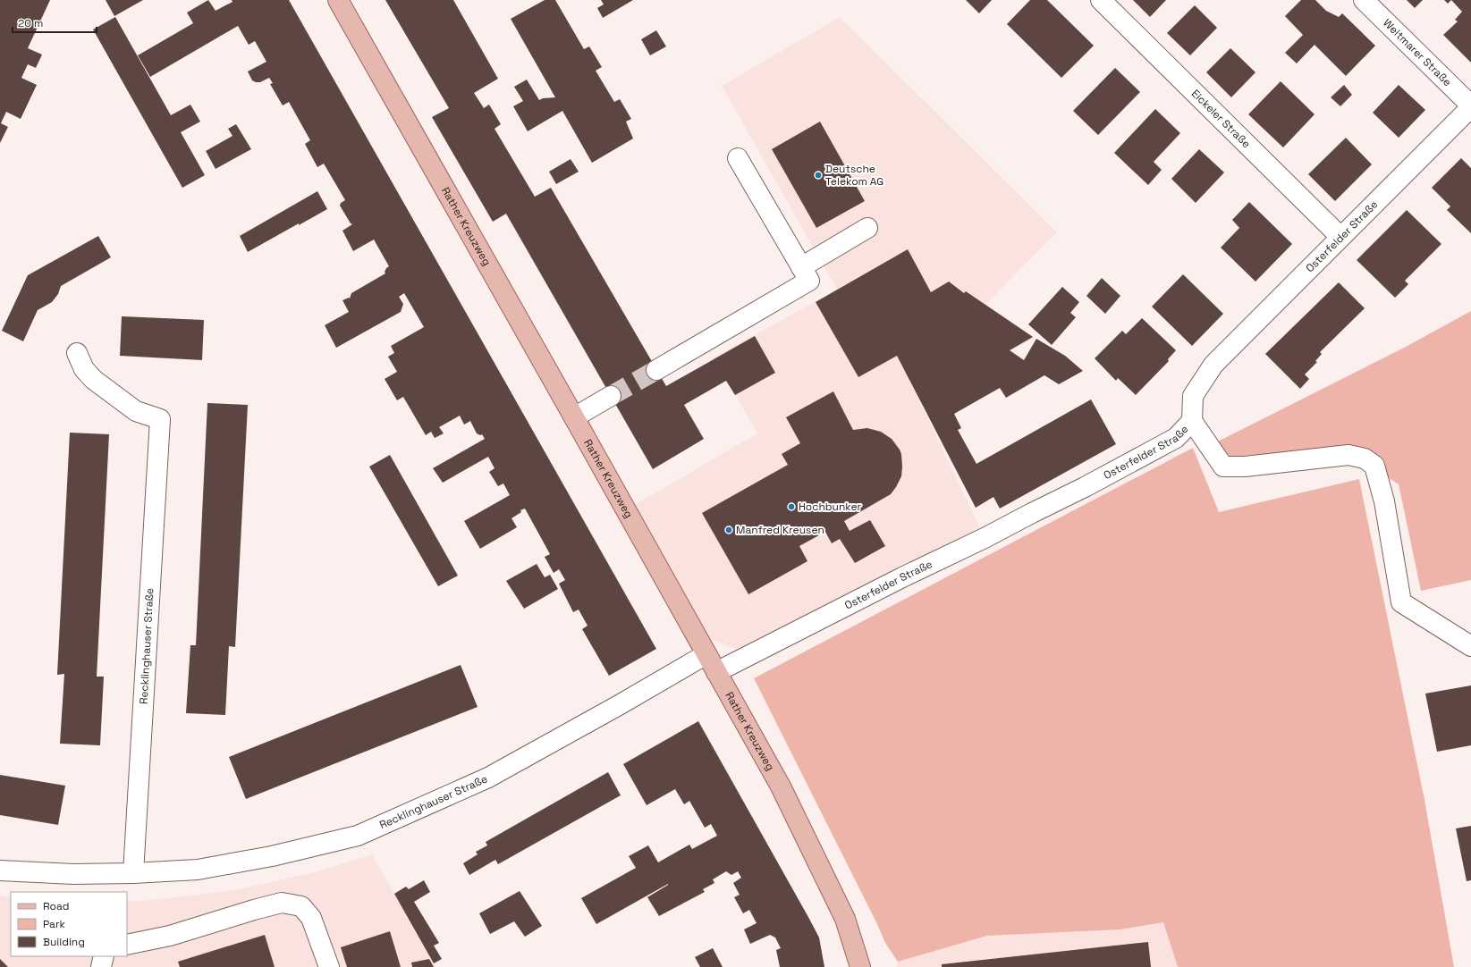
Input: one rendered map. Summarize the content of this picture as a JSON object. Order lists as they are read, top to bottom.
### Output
{
  "streets": {
    "main road": ["Rather Kreuzweg"],
    "street": [
      "Weitmarer Straße",
      "Eickeler Straße",
      "Osterfelder Straße",
      "Recklinghauser Straße"
    ]
  },
  "crossings": [
    ["Weitmarer Straße", "Osterfelder Straße"],
    ["Eickeler Straße", "Osterfelder Straße"],
    ["Rather Kreuzweg", "Osterfelder Straße"],
    ["Rather Kreuzweg", "Recklinghauser Straße"]
  ],
  "places": ["Deutsche Telekom AG", "Hochbunker", "Manfred Kreusen"],
  "legend": ["Road", "Park", "Building"],
  "scale_bar": "20 m"
}
